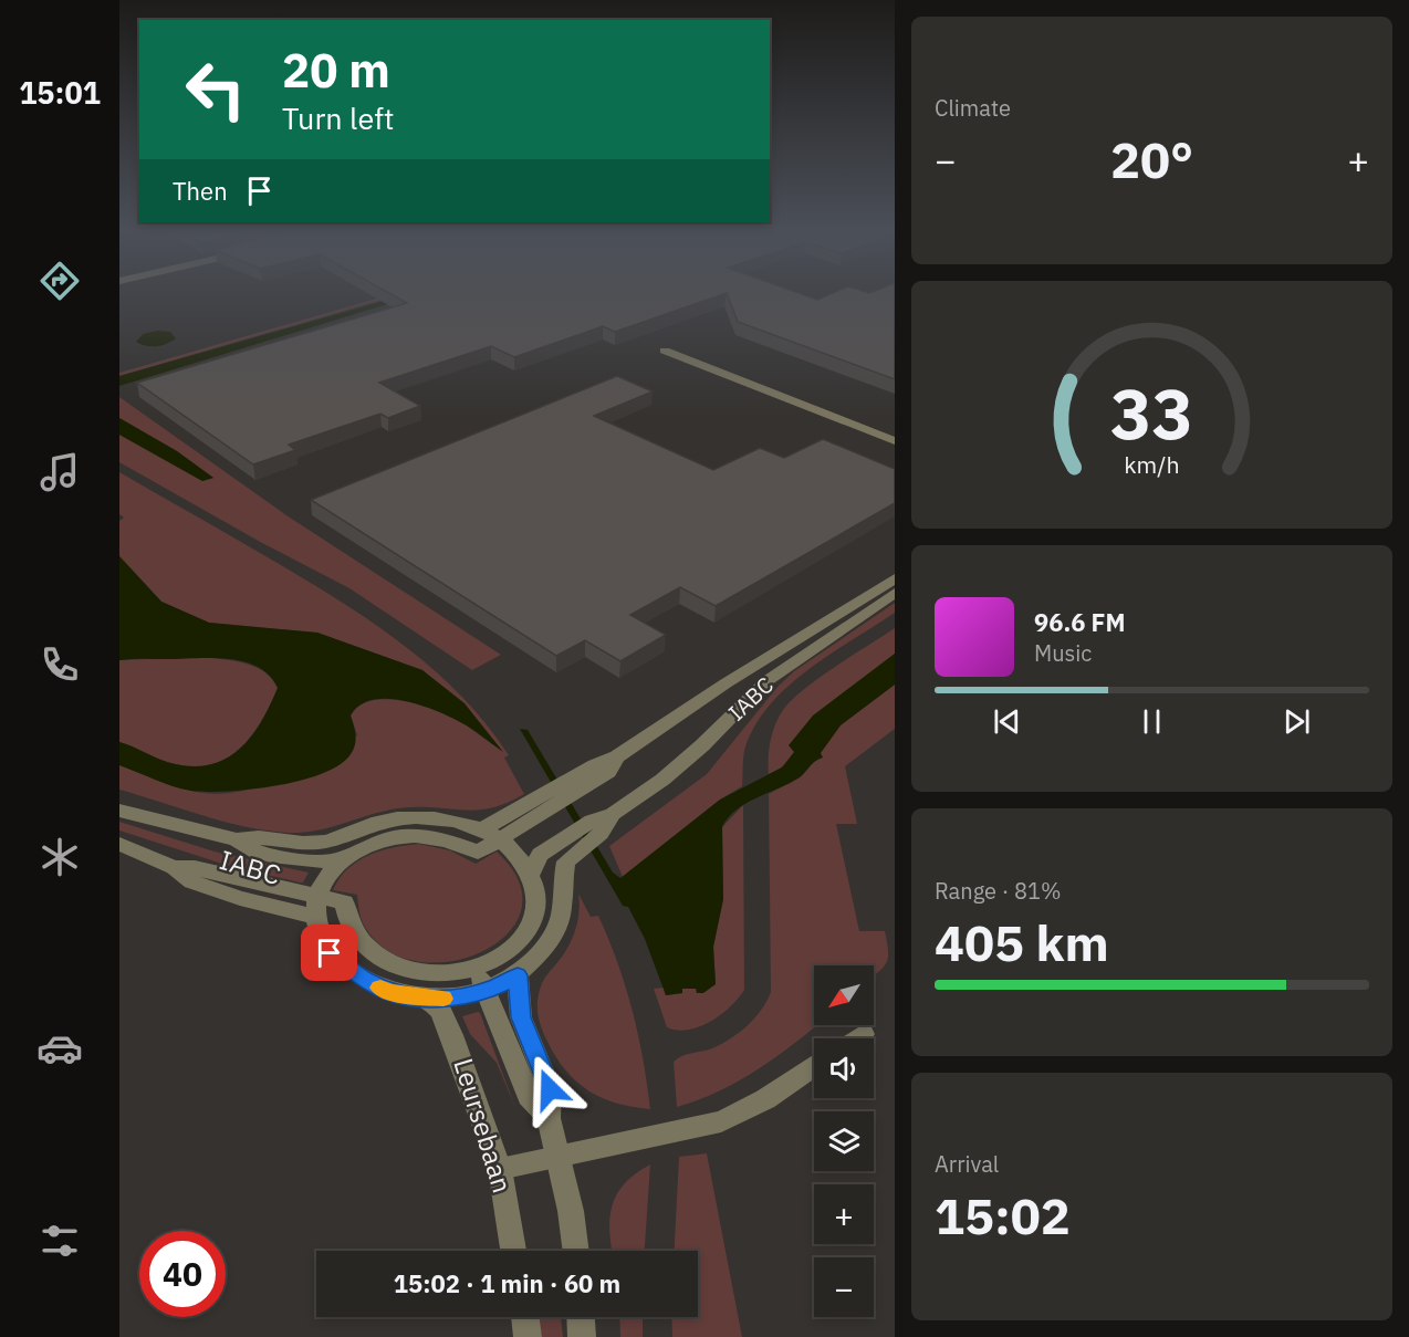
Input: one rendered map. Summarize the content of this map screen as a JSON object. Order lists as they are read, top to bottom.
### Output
{
  "streets": {
    "street": ["IABC", "Leursebaan"]
  },
  "crossings": [
    ["IABC", "Leursebaan"]
  ],
  "north": "bottom left",
  "page": {
    "tabs": "15:01",
    "tile": [
      "Climate",
      ["Range · 81%", "405 km"],
      ["Arrival", "15:02"]
    ],
    "turn": ["20 m", "Turn left"],
    "heat": ["−", "20°", "+"],
    "then": "Then",
    "song": ["96.6 FM", "Music"],
    "map_buttons": ["+", "−"],
    "limit": "40",
    "trip": "15:02 · 1 min · 60 m",
    "gauge": ["33", "km/h"]
  }
}
